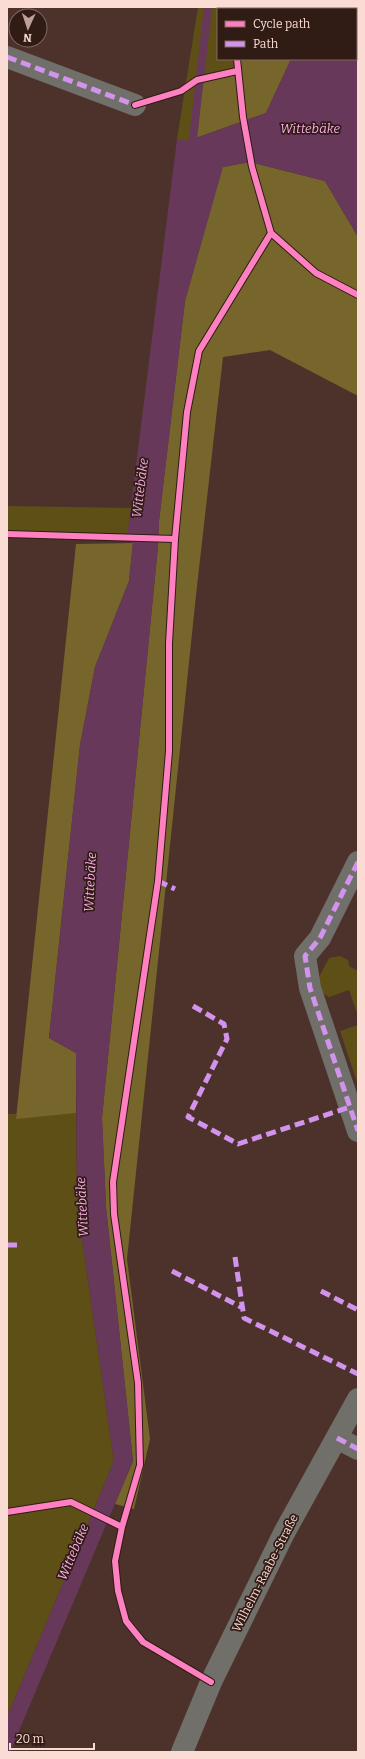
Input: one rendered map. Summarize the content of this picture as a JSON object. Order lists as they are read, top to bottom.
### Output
{
  "streets": {
    "street": ["Wilhelm-Raabe-Straße"]
  },
  "water": ["Wittebäke"],
  "legend": ["Cycle path", "Path"],
  "scale_bar": "20 m",
  "north": "bottom"
}
